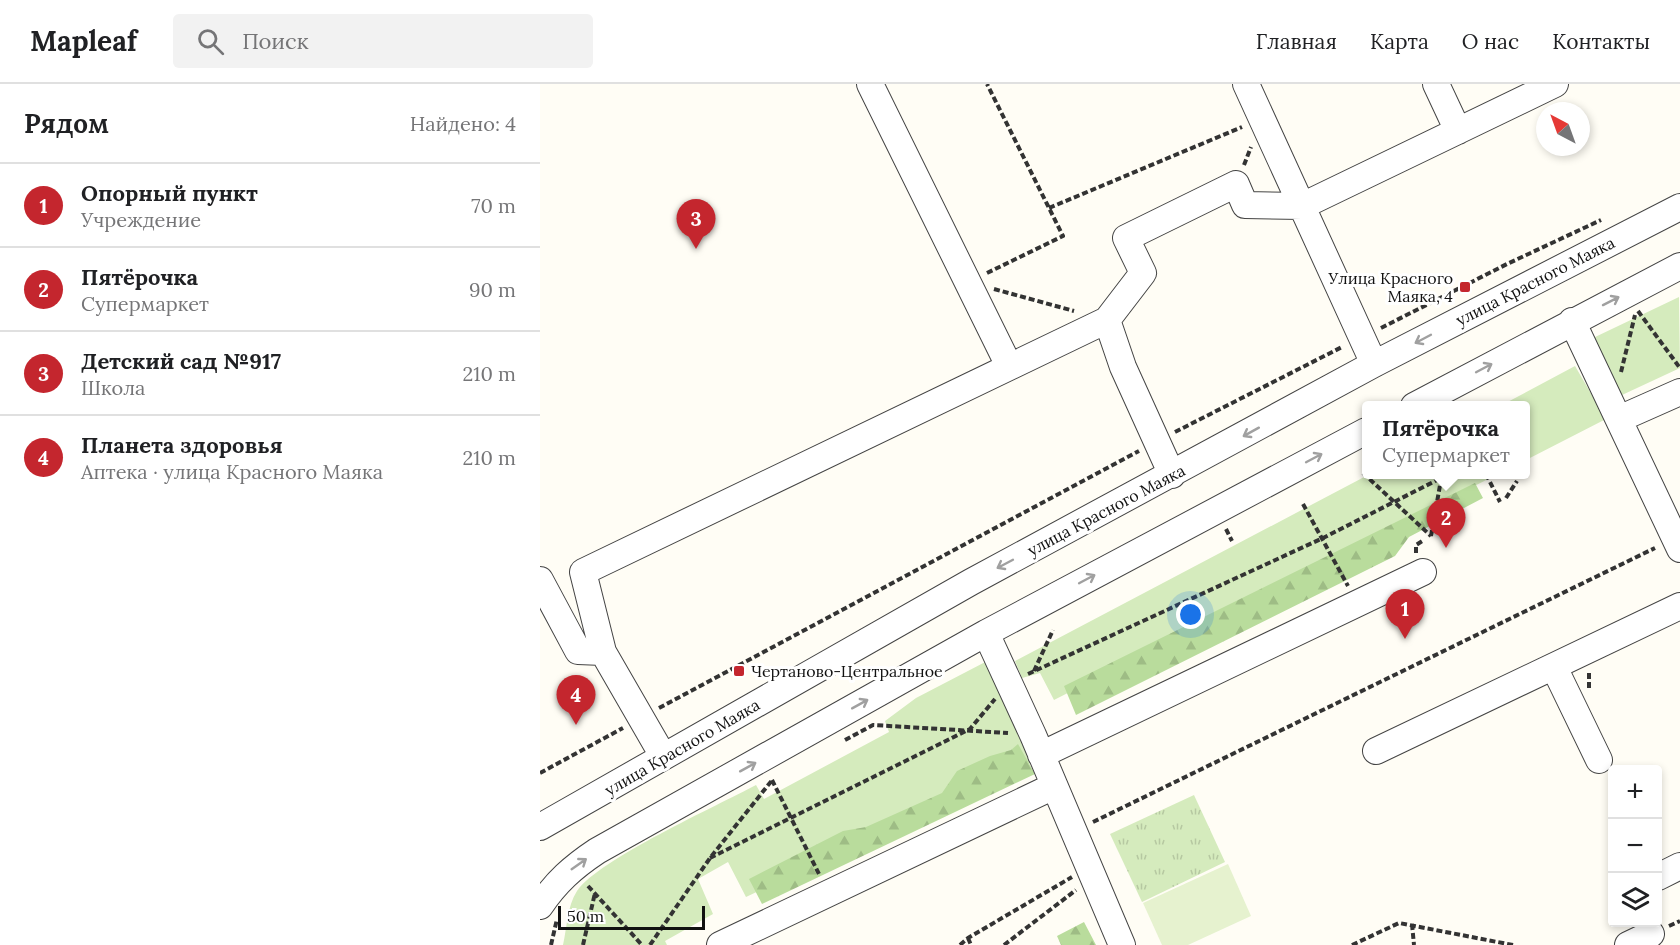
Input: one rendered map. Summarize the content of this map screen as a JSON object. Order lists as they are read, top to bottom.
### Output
{
  "streets": {
    "street": ["улица Красного Маяка"]
  },
  "places": {
    "transit": ["Улица Красного Маяка, 4", "Чертаново-Центральное"]
  },
  "scale_bar": "50 m",
  "north": "top left",
  "page": {
    "header": "Mapleaf",
    "search": "Поиск",
    "nav": [
      "Главная",
      "Карта",
      "О нас",
      "Контакты"
    ],
    "heading": ["Рядом", "Найдено: 4"],
    "list": [
      {
        "mark": "1",
        "name": "Опорный пункт",
        "note": "Учреждение",
        "value": "70 m"
      },
      {
        "mark": "2",
        "name": "Пятёрочка",
        "note": "Супермаркет",
        "value": "90 m"
      },
      {
        "mark": "3",
        "name": "Детский сад №917",
        "note": "Школа",
        "value": "210 m"
      },
      {
        "mark": "4",
        "name": "Планета здоровья",
        "note": "Аптека · улица Красного Маяка",
        "value": "210 m"
      }
    ],
    "pins": [
      "3",
      "2",
      "1",
      "4"
    ],
    "popup": ["Пятёрочка", "Супермаркет"],
    "map_buttons": ["+", "−"],
    "scale": "50 m"
  }
}
